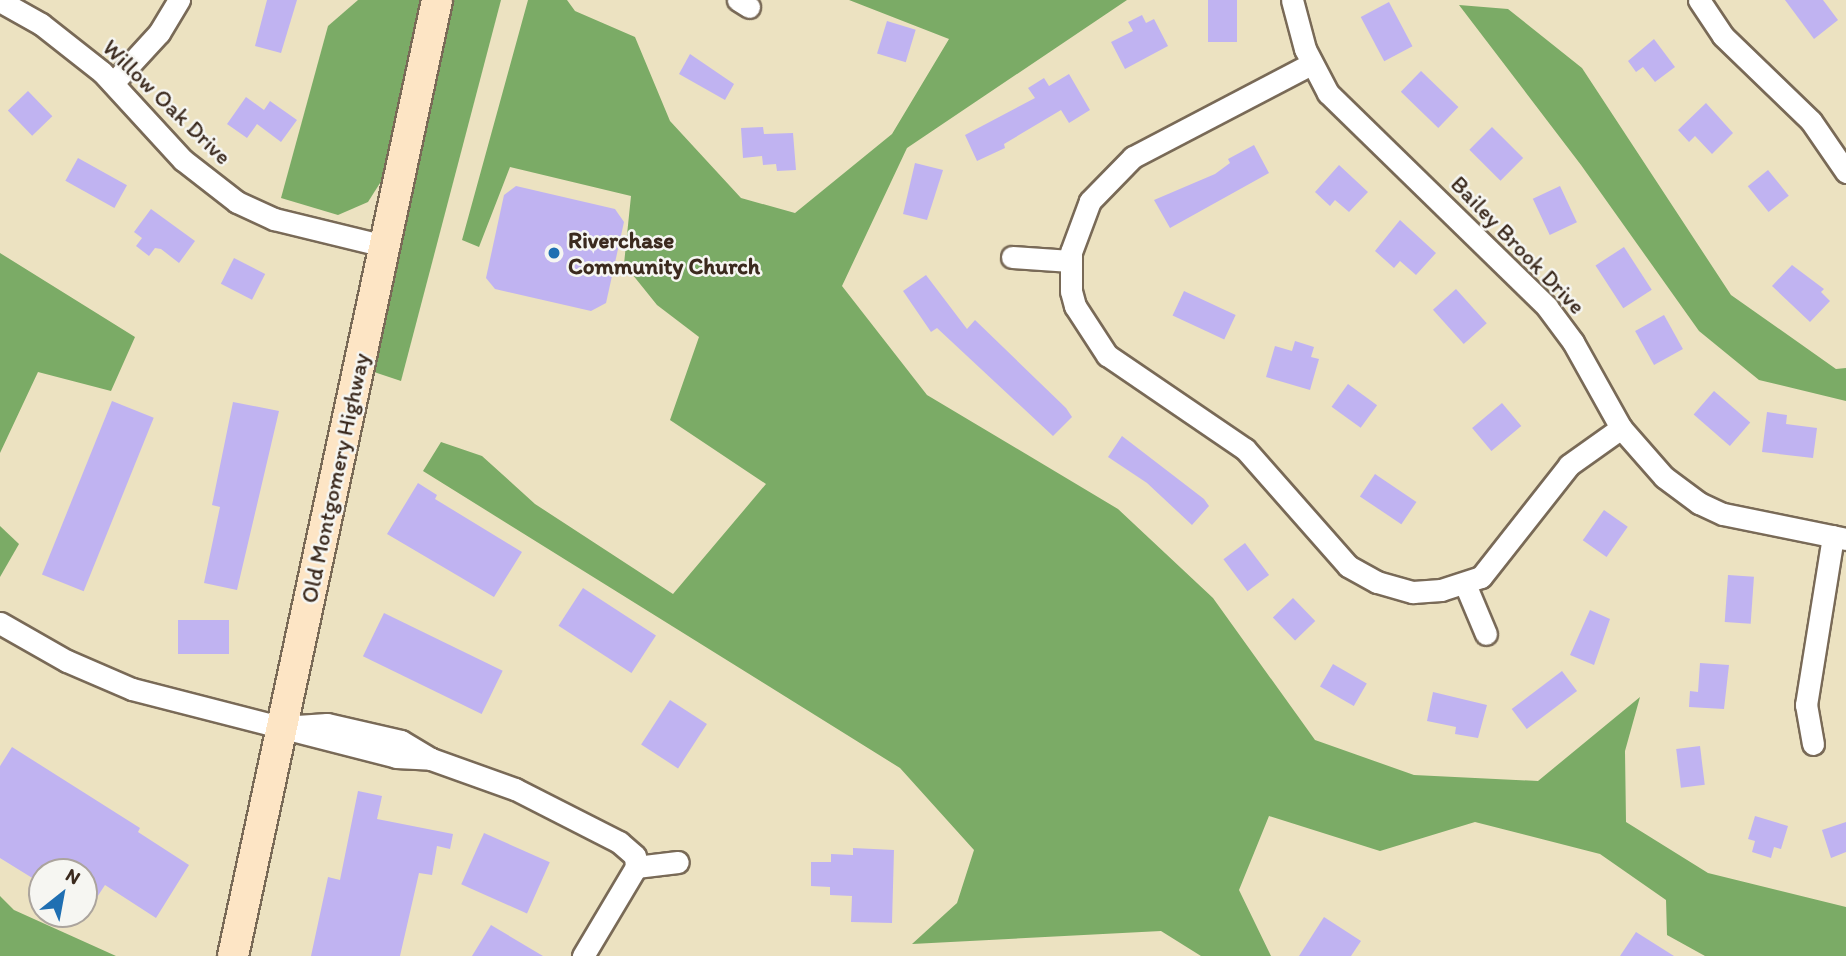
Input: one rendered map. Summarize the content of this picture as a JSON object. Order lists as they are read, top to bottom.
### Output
{
  "streets": {
    "street": ["Willow Oak Drive", "Bailey Brook Drive", "Old Montgomery Highway"]
  },
  "crossings": [
    ["Willow Oak Drive", "Old Montgomery Highway"]
  ],
  "places": ["Riverchase Community Church"],
  "north": "top right"
}
